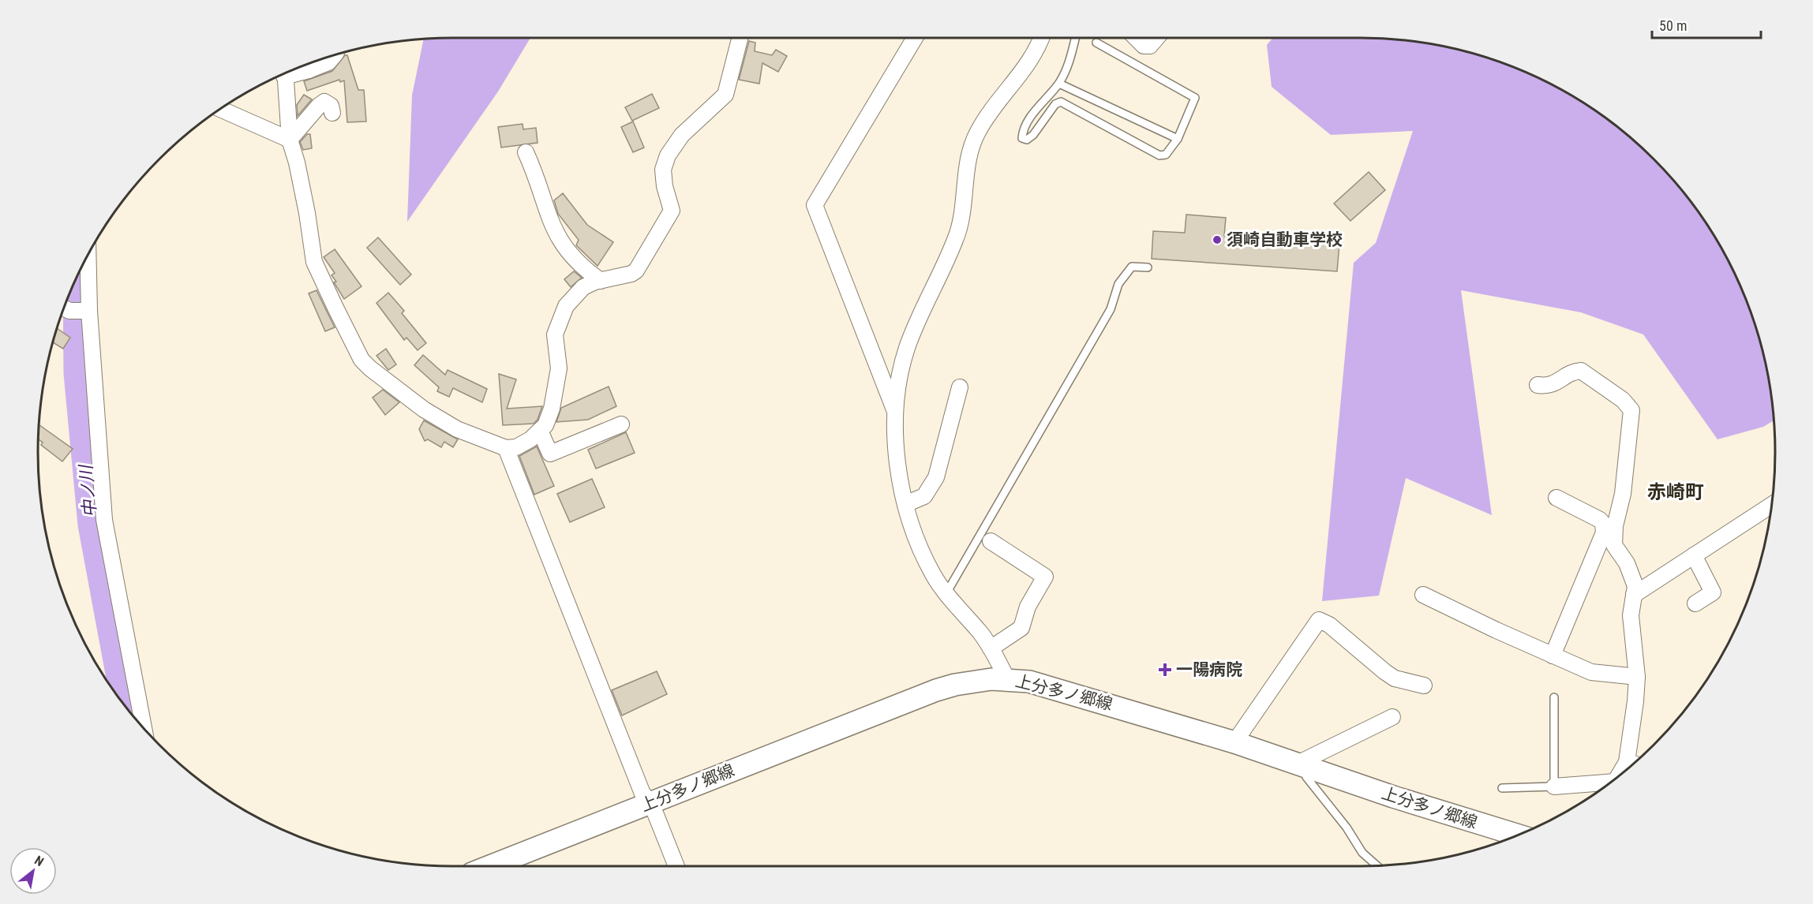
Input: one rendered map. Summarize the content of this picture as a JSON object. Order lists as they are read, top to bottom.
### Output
{
  "streets": {
    "main road": ["上分多ノ郷線"]
  },
  "districts": ["赤崎町"],
  "water": ["中ノ川"],
  "places": {
    "other": ["須崎自動車学校"],
    "health": ["一陽病院"]
  },
  "scale_bar": "50 m",
  "north": "top right"
}
